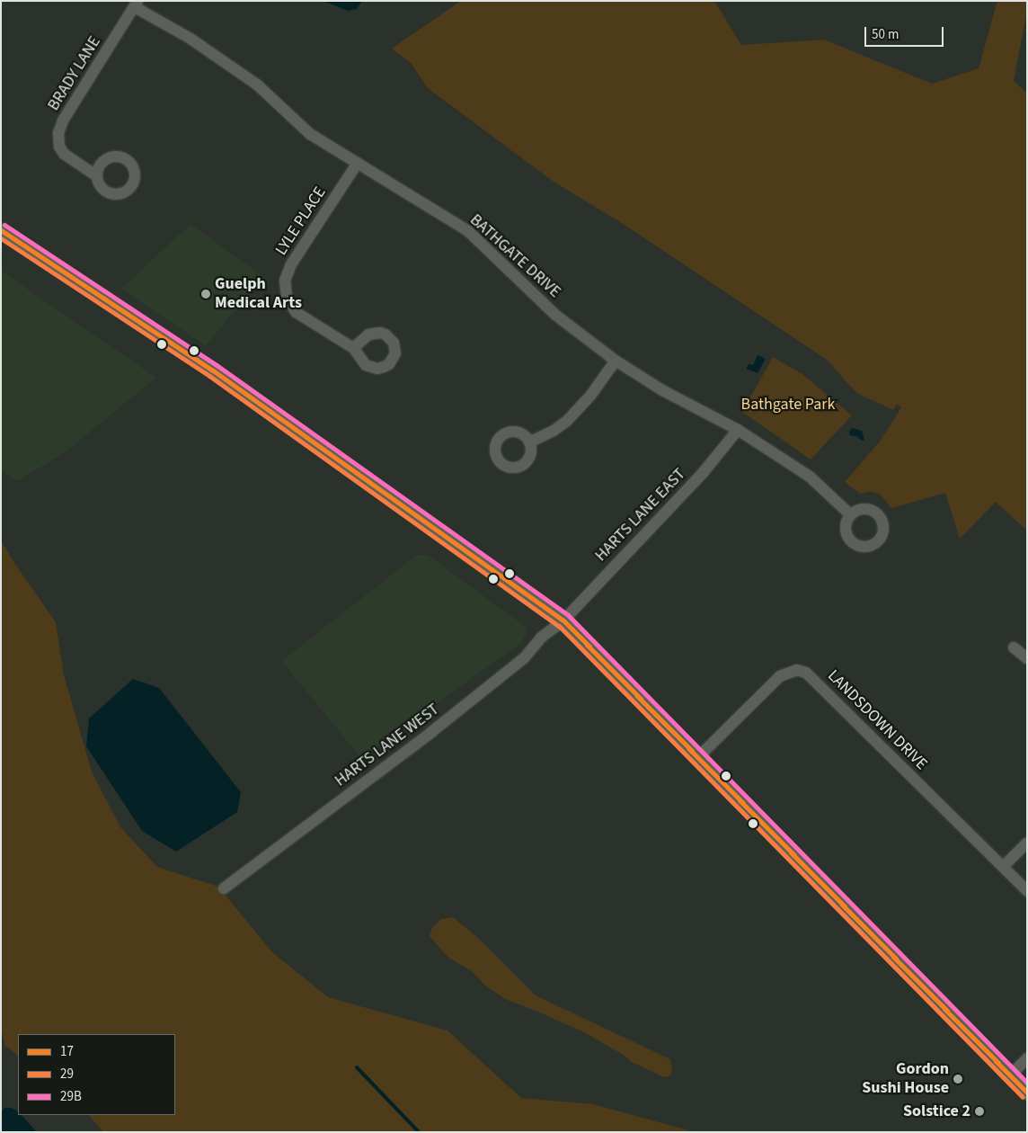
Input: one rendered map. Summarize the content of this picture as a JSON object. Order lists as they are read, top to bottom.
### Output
{
  "streets": {
    "street": [
      "BRADY LANE",
      "LYLE PLACE",
      "BATHGATE DRIVE",
      "HARTS LANE EAST",
      "LANDSDOWN DRIVE",
      "HARTS LANE WEST"
    ]
  },
  "crossings": [
    ["BRADY LANE", "BATHGATE DRIVE"],
    ["LYLE PLACE", "BATHGATE DRIVE"],
    ["BATHGATE DRIVE", "HARTS LANE EAST"],
    ["HARTS LANE EAST", "HARTS LANE WEST"]
  ],
  "parks": ["Bathgate Park"],
  "places": ["Guelph Medical Arts", "Gordon Sushi House", "Solstice 2"],
  "lines": ["transit line 29B", "transit line 17", "transit line 29"],
  "legend": ["17", "29", "29B"],
  "scale_bar": "50 m"
}
